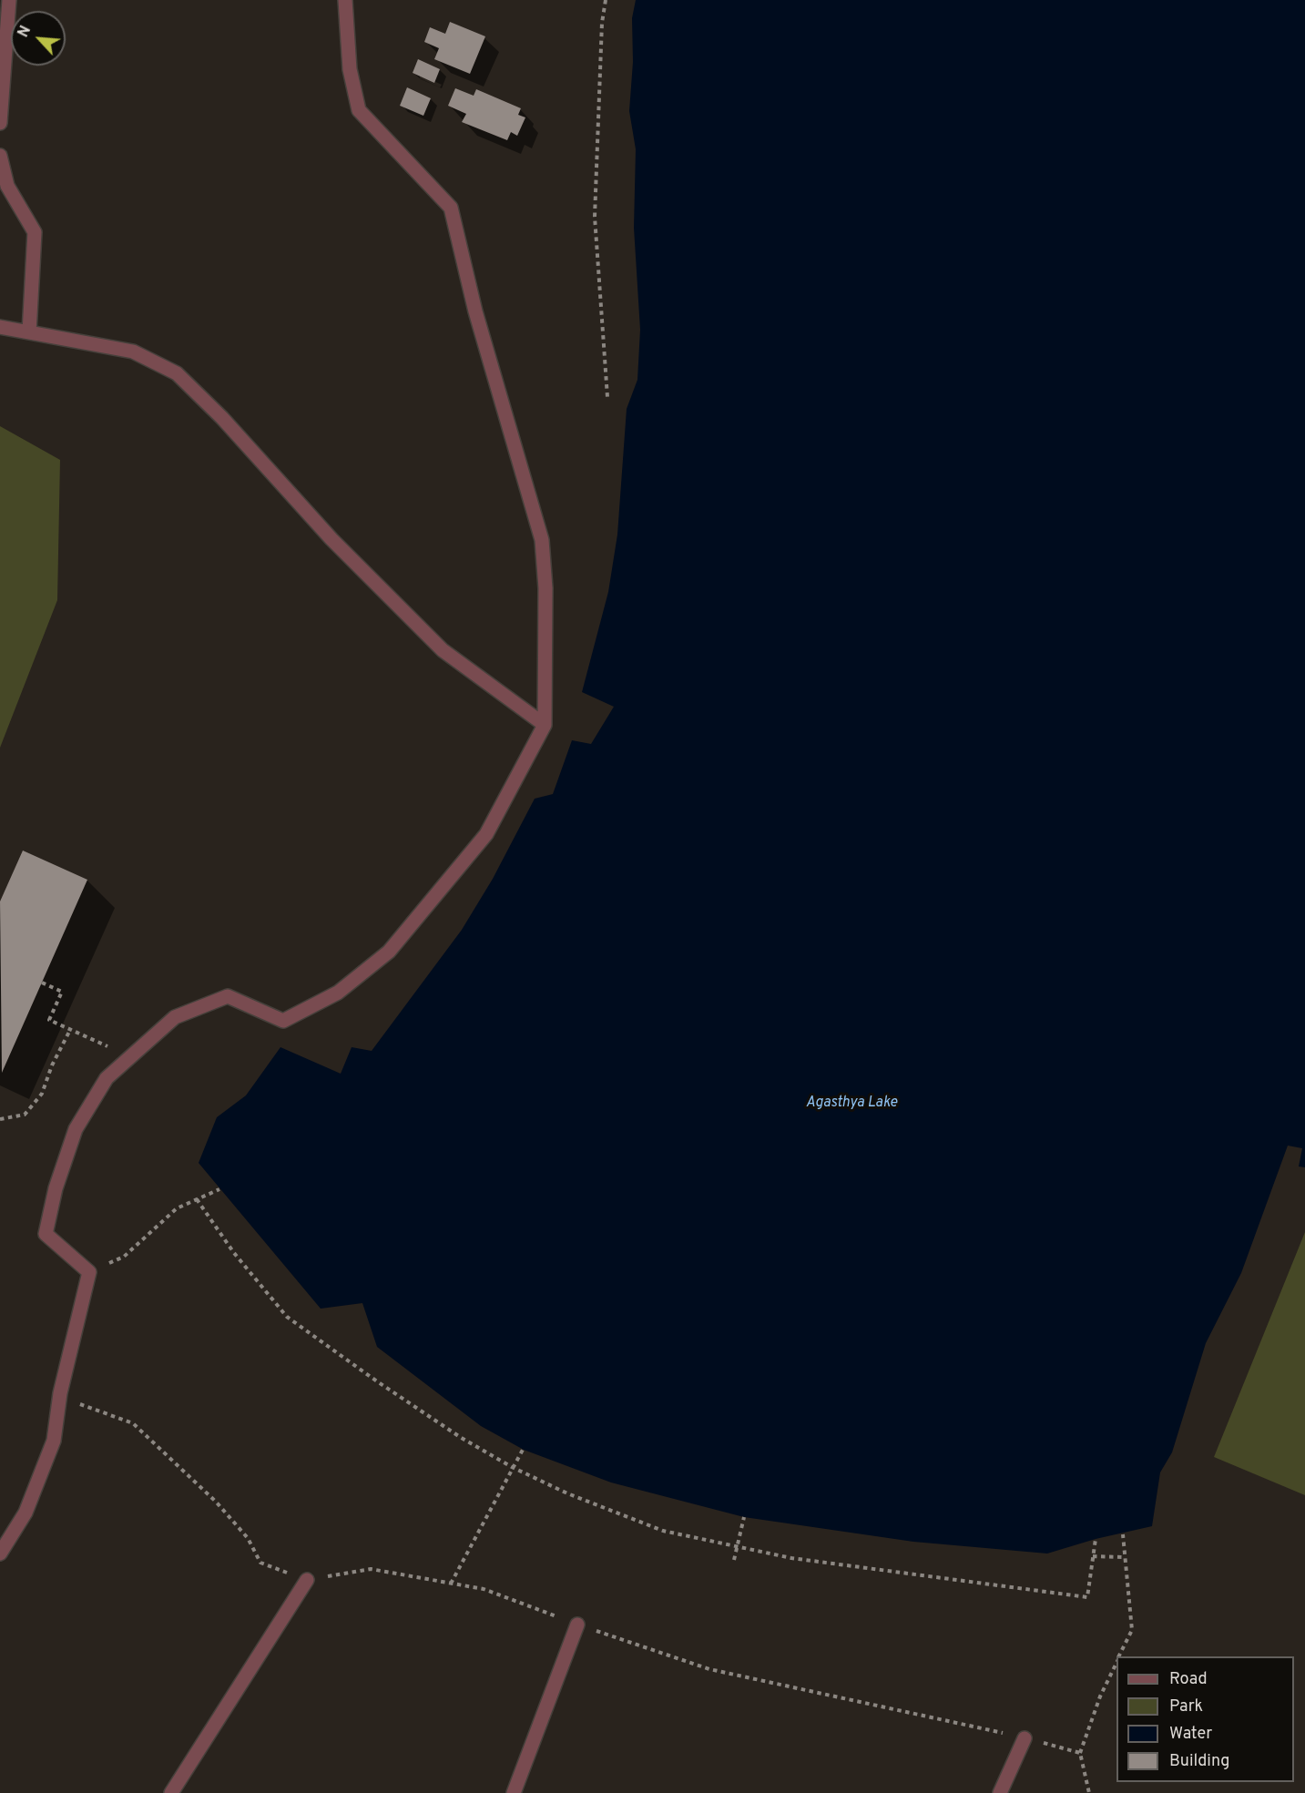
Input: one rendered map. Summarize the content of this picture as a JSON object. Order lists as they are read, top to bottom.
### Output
{
  "water": ["Agasthya Lake"],
  "legend": [
    "Road",
    "Park",
    "Water",
    "Building"
  ],
  "north": "top left"
}
